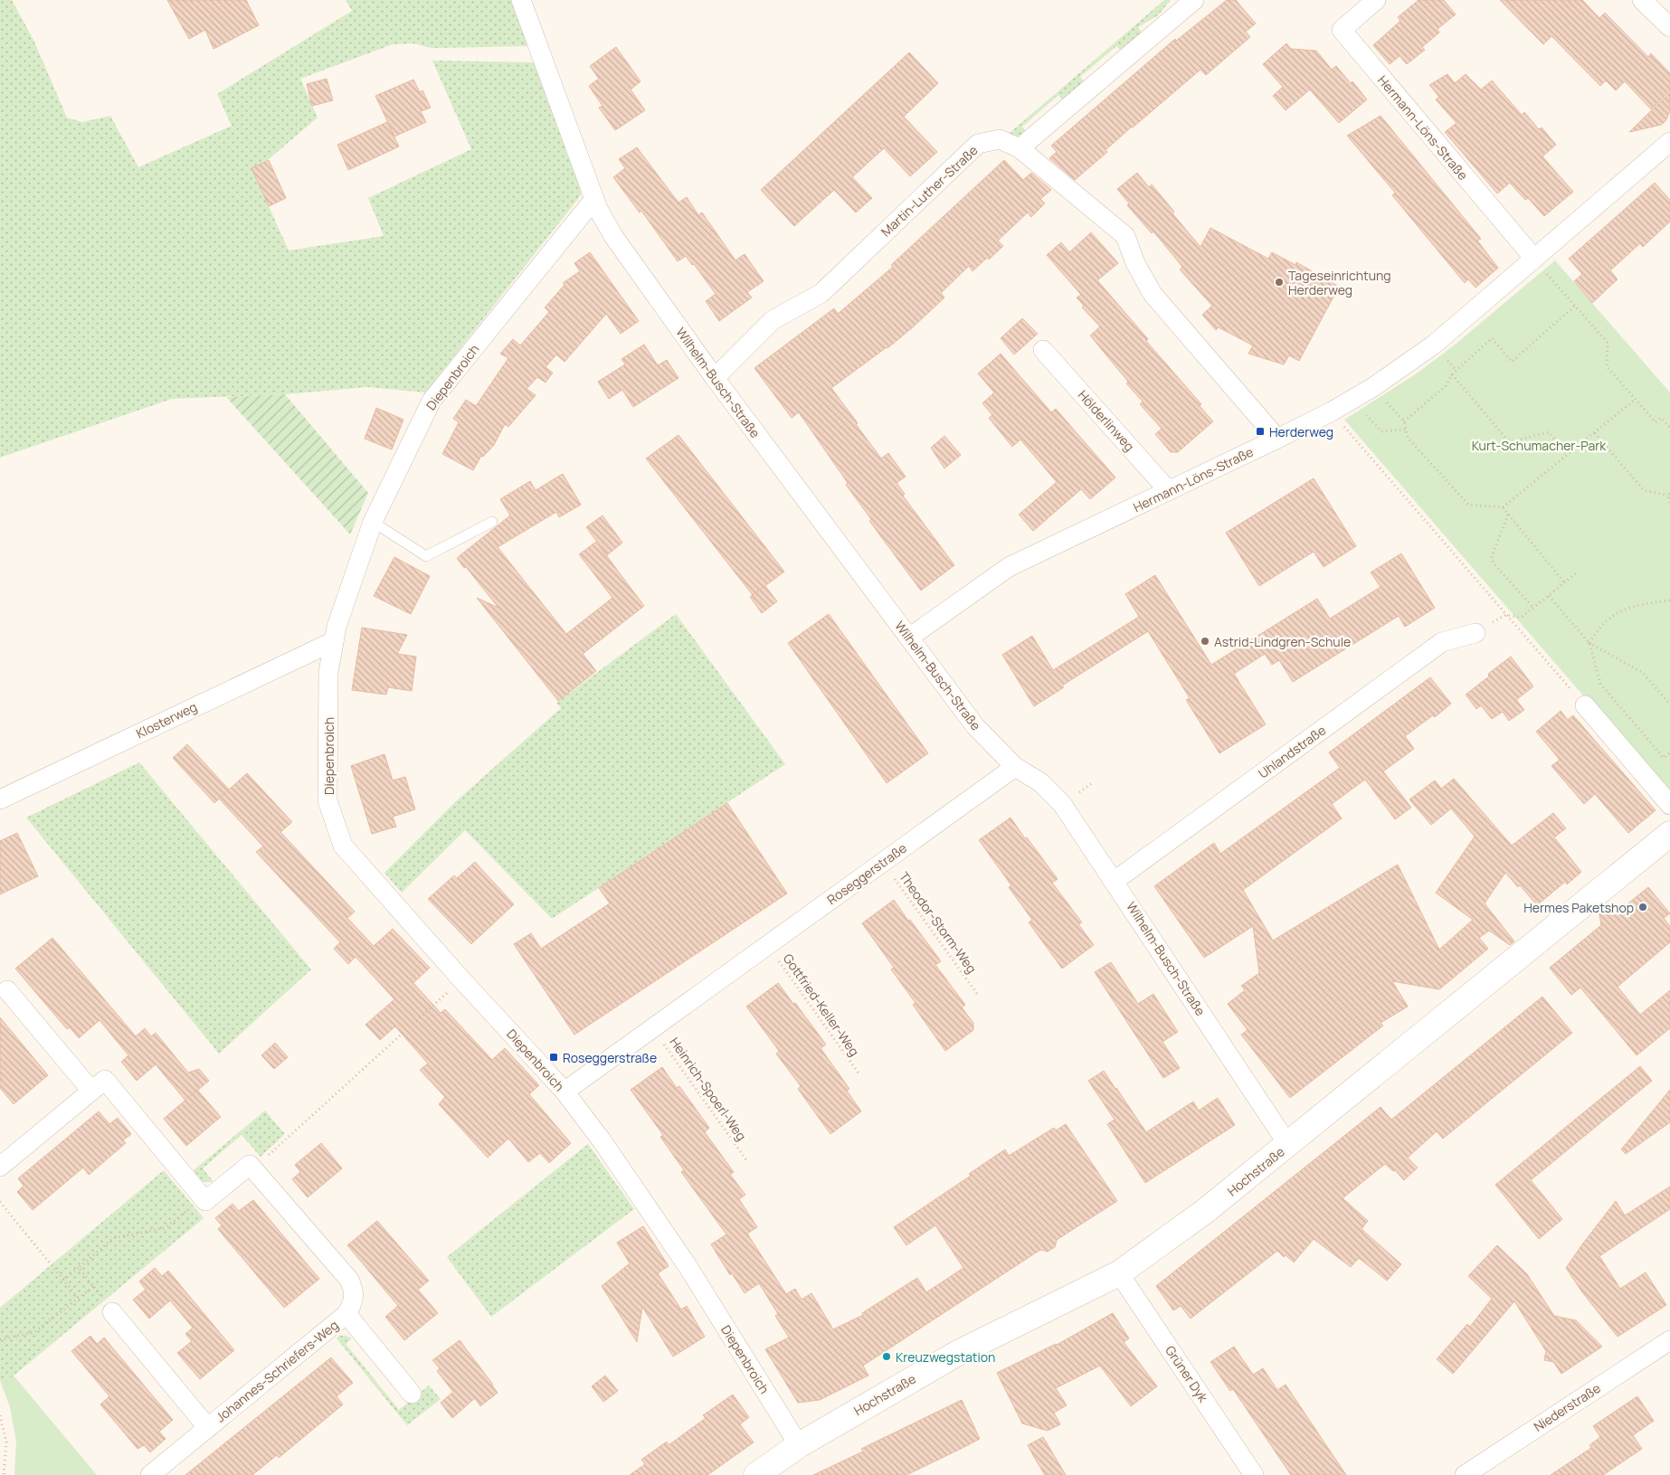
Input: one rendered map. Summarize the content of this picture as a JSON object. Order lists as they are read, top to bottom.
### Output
{
  "streets": {
    "street": [
      "Hermann-Löns-Straße",
      "Martin-Luther-Straße",
      "Diepenbroich",
      "Wilhelm-Busch-Straße",
      "Hölderlinweg",
      "Klosterweg",
      "Uhlandstraße",
      "Roseggerstraße",
      "Hochstraße",
      "Johannes-Schriefers-Weg",
      "Grüner Dyk",
      "Niederstraße"
    ],
    "path": ["Theodor-Storm-Weg", "Gottfried-Keller-Weg", "Heinrich-Spoerl-Weg"]
  },
  "crossings": [
    ["Hermann-Löns-Straße", "Wilhelm-Busch-Straße"],
    ["Hermann-Löns-Straße", "Hölderlinweg"],
    ["Martin-Luther-Straße", "Wilhelm-Busch-Straße"],
    ["Diepenbroich", "Wilhelm-Busch-Straße"],
    ["Diepenbroich", "Klosterweg"],
    ["Diepenbroich", "Roseggerstraße"],
    ["Diepenbroich", "Hochstraße"],
    ["Wilhelm-Busch-Straße", "Uhlandstraße"],
    ["Wilhelm-Busch-Straße", "Roseggerstraße"],
    ["Wilhelm-Busch-Straße", "Hochstraße"],
    ["Roseggerstraße", "Theodor-Storm-Weg"],
    ["Roseggerstraße", "Gottfried-Keller-Weg"],
    ["Roseggerstraße", "Heinrich-Spoerl-Weg"],
    ["Hochstraße", "Grüner Dyk"]
  ],
  "parks": ["Kurt-Schumacher-Park"],
  "places": {
    "other": [
      "Tageseinrichtung Herderweg",
      "Astrid-Lindgren-Schule",
      "Hermes Paketshop",
      "Kreuzwegstation"
    ],
    "transit": ["Herderweg", "Roseggerstraße"]
  }
}
